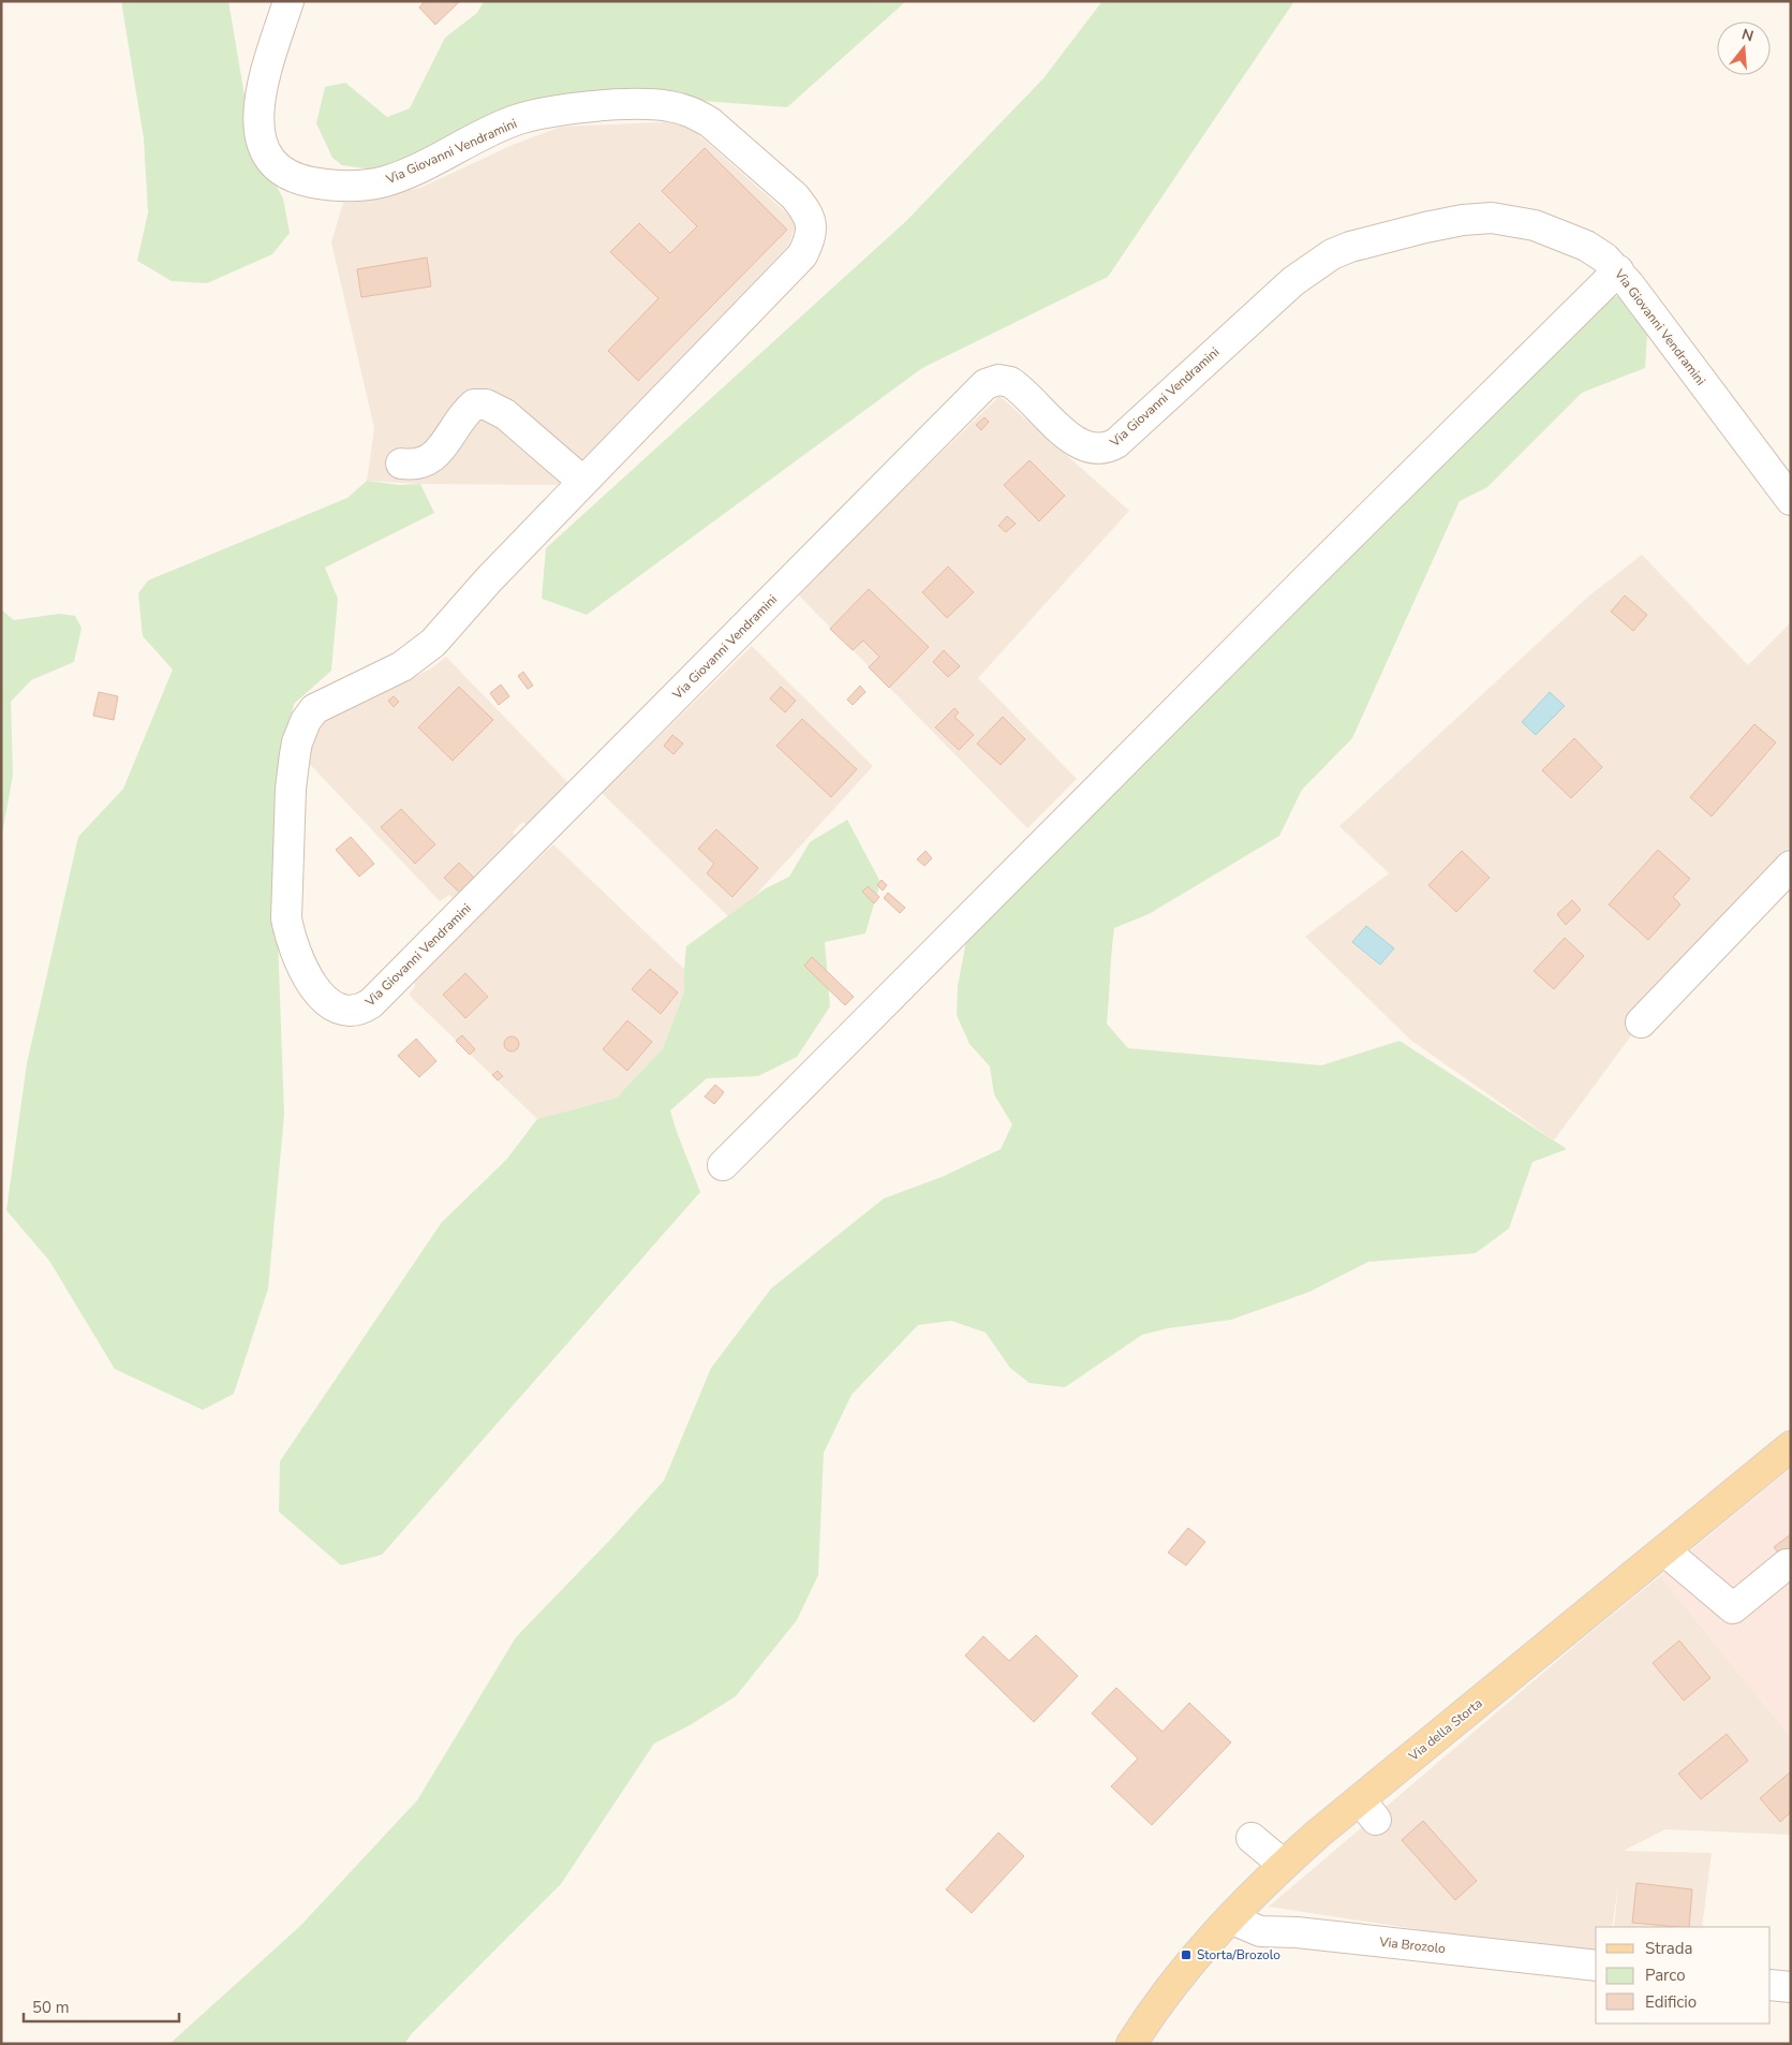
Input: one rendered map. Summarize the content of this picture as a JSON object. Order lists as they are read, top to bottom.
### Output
{
  "streets": {
    "main road": ["Via della Storta"],
    "street": ["Via Giovanni Vendramini", "Via Brozolo"]
  },
  "crossings": [
    ["Via della Storta", "Via Brozolo"]
  ],
  "places": {
    "transit": ["Storta/Brozolo"]
  },
  "legend": ["Strada", "Parco", "Edificio"],
  "scale_bar": "50 m",
  "north": "top"
}
